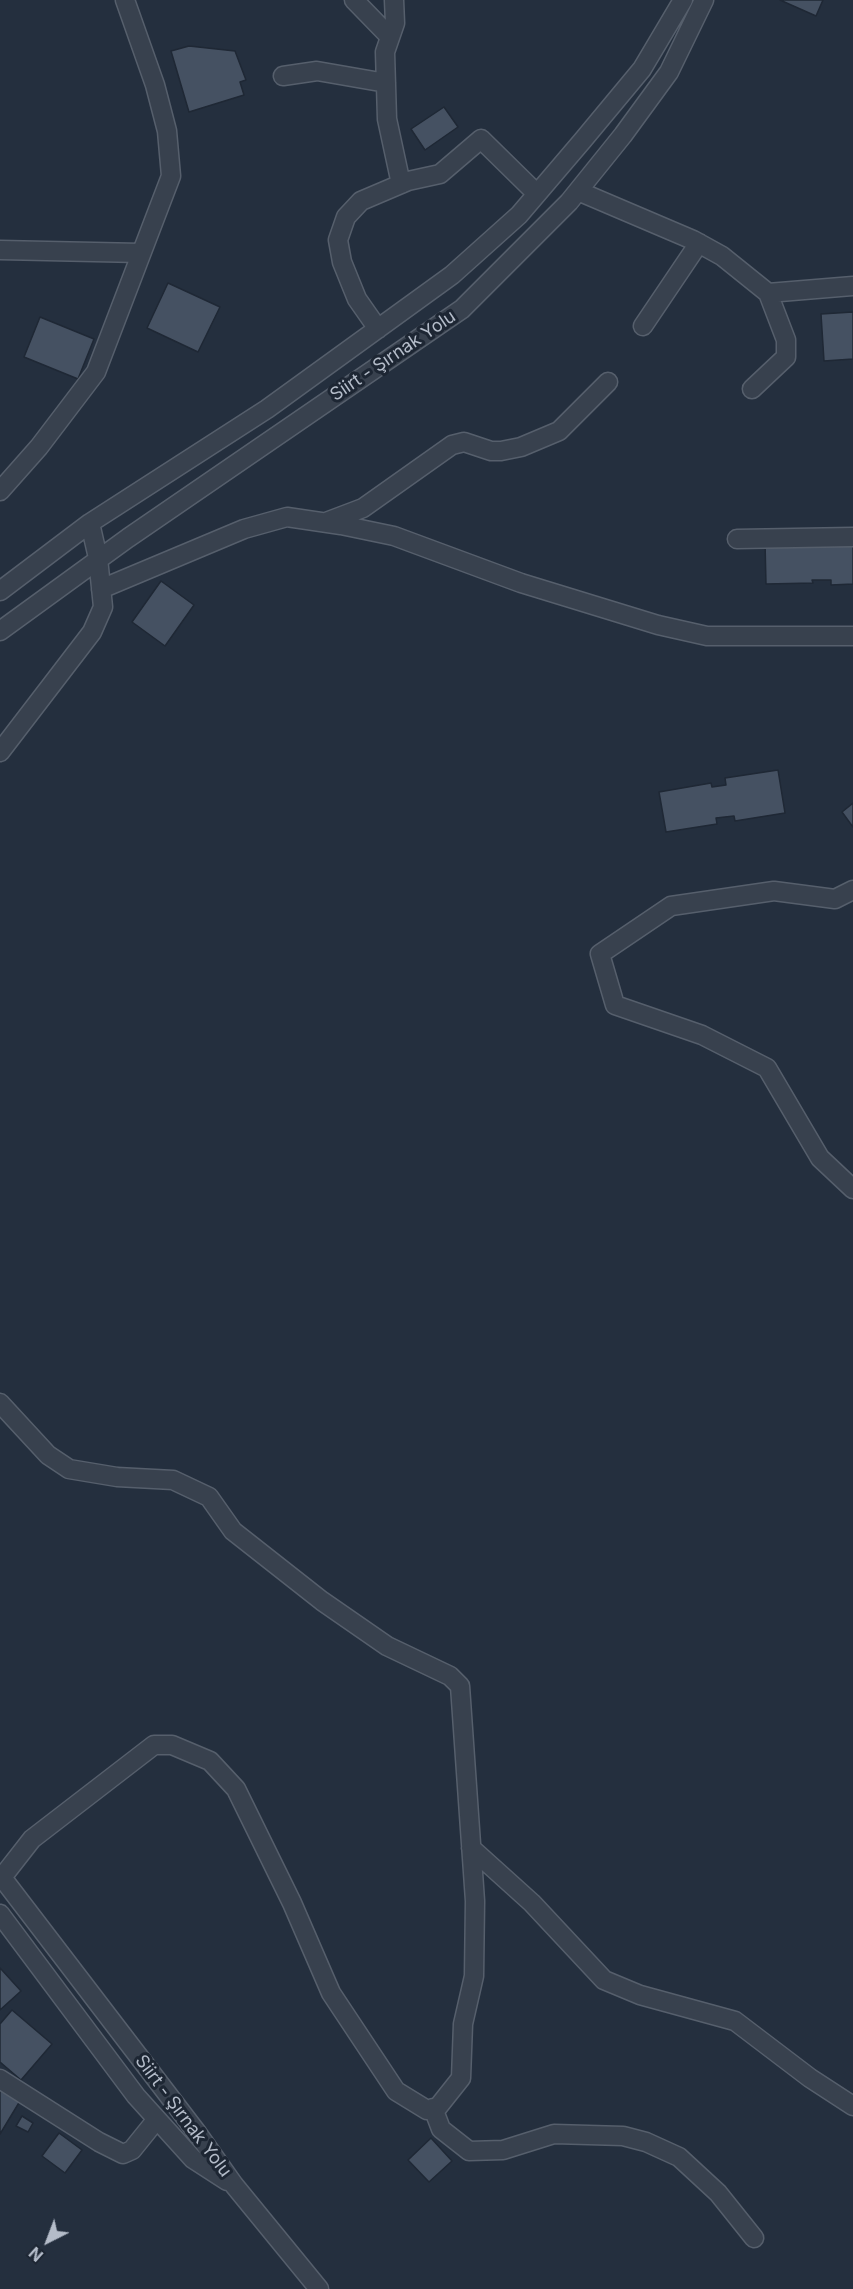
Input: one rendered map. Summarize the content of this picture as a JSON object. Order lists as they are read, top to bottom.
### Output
{
  "streets": {
    "street": ["Siirt - Şırnak Yolu"]
  },
  "north": "bottom left"
}
